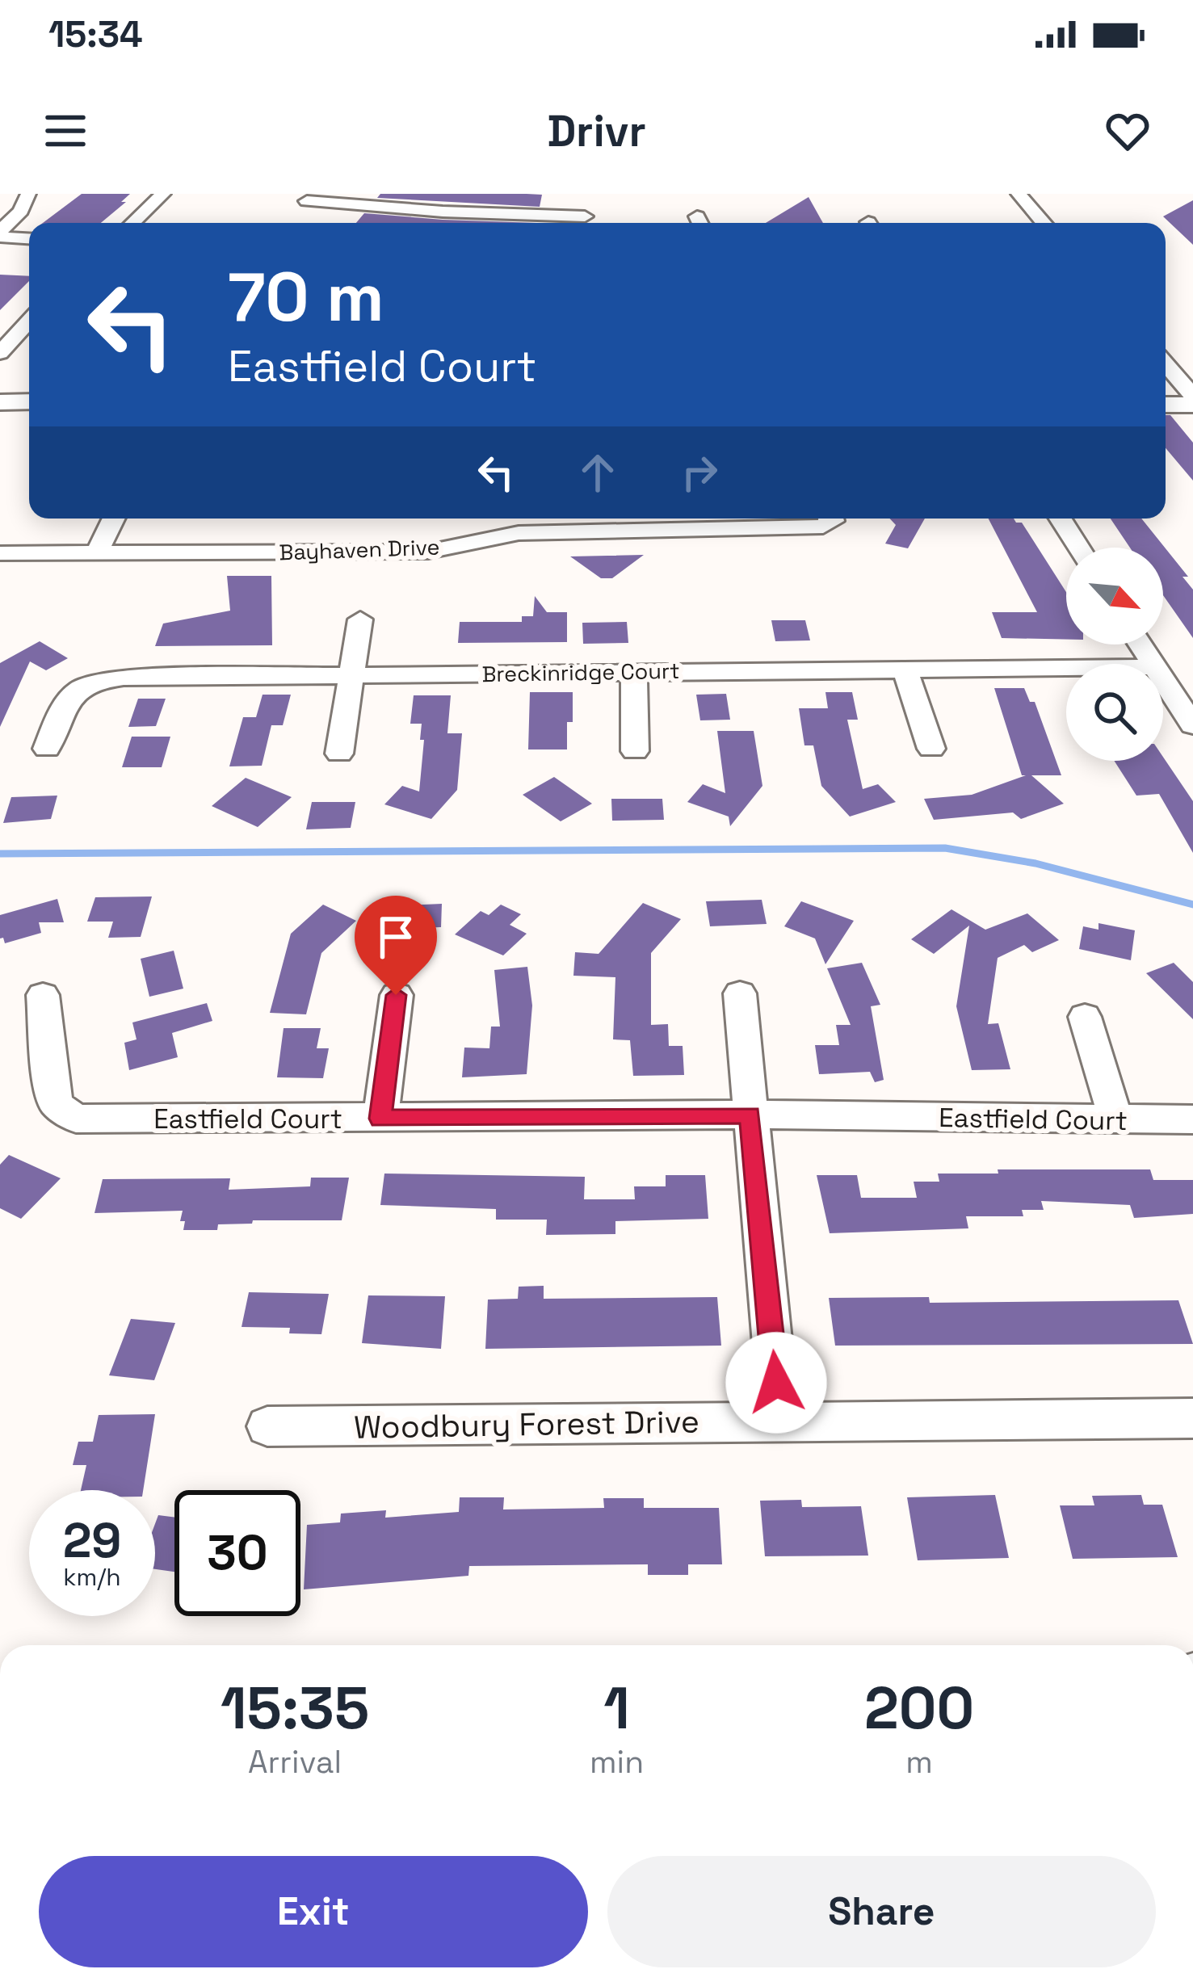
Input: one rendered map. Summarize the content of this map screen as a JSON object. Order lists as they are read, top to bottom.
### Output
{
  "streets": {
    "street": [
      "Bayhaven Drive",
      "Breckinridge Court",
      "Eastfield Court",
      "Woodbury Forest Drive"
    ]
  },
  "north": "bottom right",
  "page": {
    "status": "15:34",
    "header": "Drivr",
    "turn": ["70 m", "Eastfield Court"],
    "speed": "29 km/h",
    "limit": "30",
    "eta": [
      "15:35",
      "Arrival",
      "1",
      "min",
      "200",
      "m"
    ],
    "buttons": ["Exit", "Share"]
  }
}
